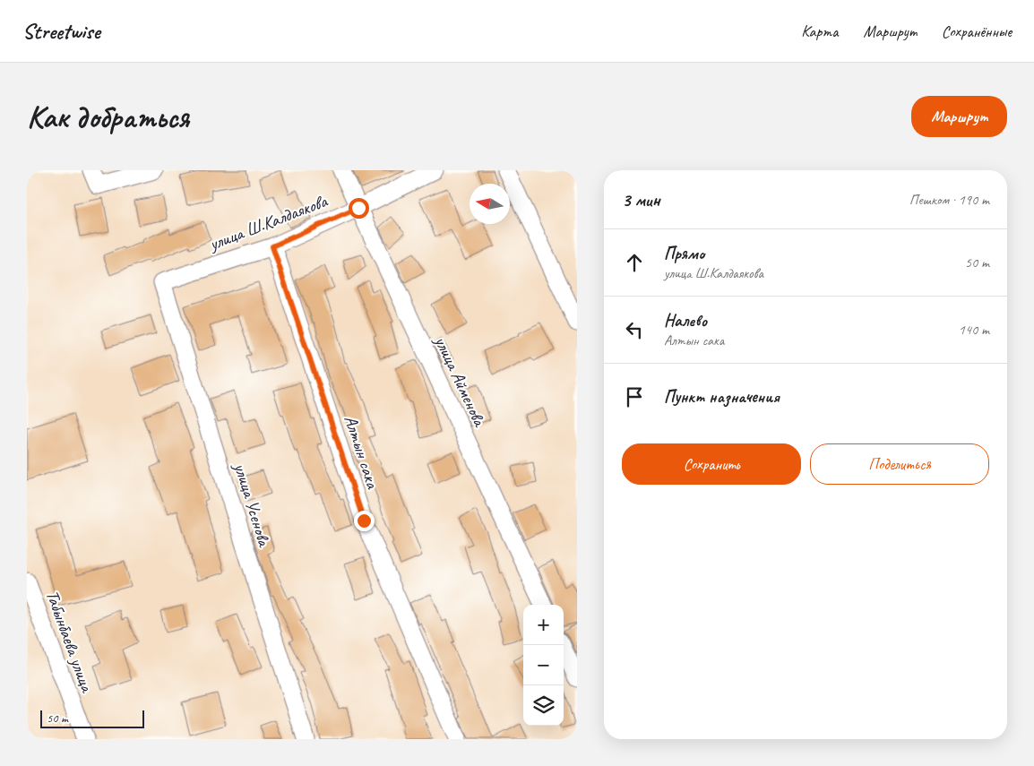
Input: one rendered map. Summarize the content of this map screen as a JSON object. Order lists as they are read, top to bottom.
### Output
{
  "streets": {
    "street": [
      "улица Ш.Калдаякова",
      "улица Айменова",
      "Алтын сака",
      "улица Усенова",
      "Табынбаева улица"
    ]
  },
  "crossings": [
    ["улица Ш.Калдаякова", "улица Айменова"],
    ["улица Ш.Калдаякова", "Алтын сака"],
    ["улица Ш.Калдаякова", "улица Усенова"]
  ],
  "scale_bar": "50 m",
  "north": "left",
  "page": {
    "header": "Streetwise",
    "nav": ["Карта", "Маршрут", "Сохранённые"],
    "buttons": [
      "Маршрут",
      ["Сохранить", "Поделиться"]
    ],
    "title": "Как добраться",
    "heading": ["3 мин", "Пешком · 190 m"],
    "list": [
      ["Прямо", "улица Ш.Калдаякова", "50 m"],
      ["Налево", "Алтын сака", "140 m"],
      "Пункт назначения"
    ],
    "map_buttons": ["+", "−"],
    "scale": "50 m"
  }
}
